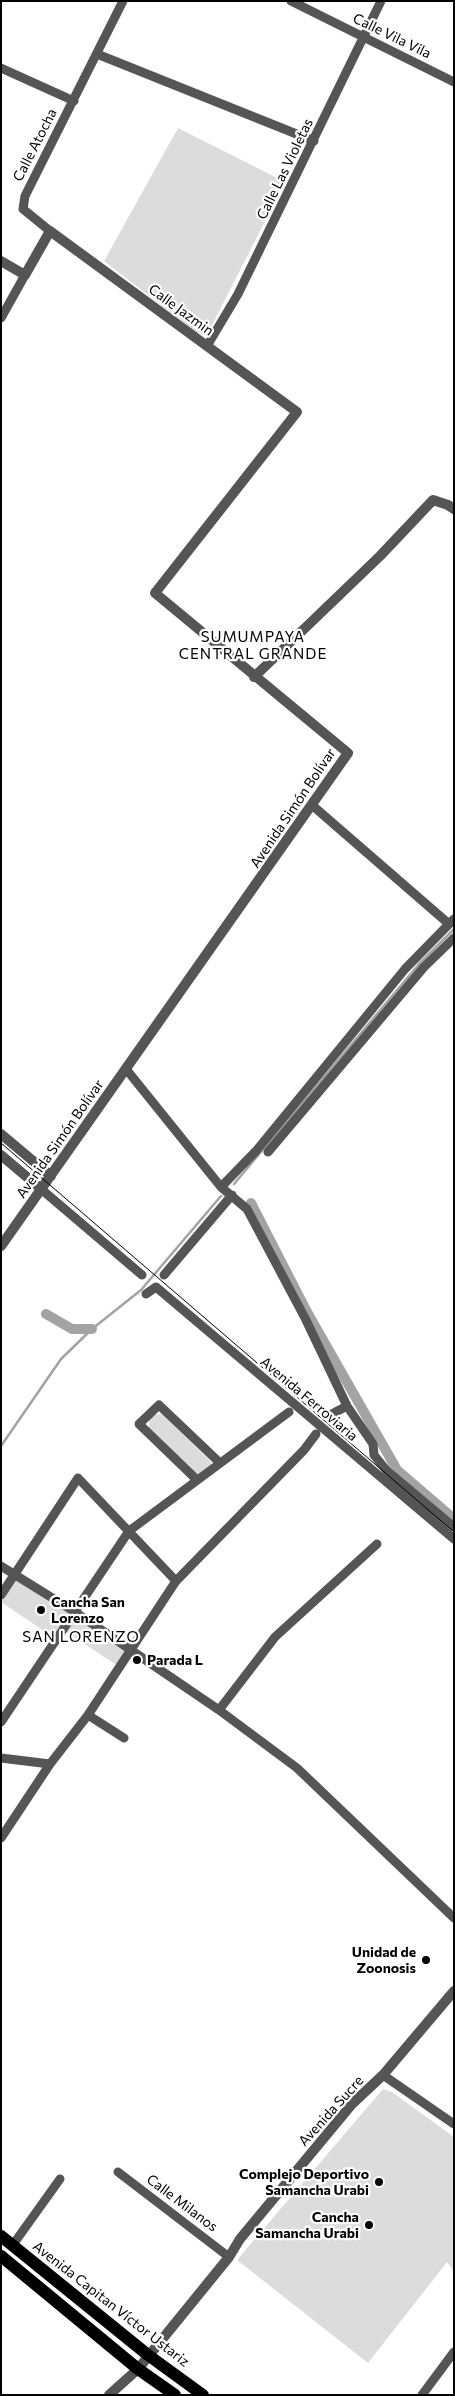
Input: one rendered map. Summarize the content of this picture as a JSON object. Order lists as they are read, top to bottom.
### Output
{
  "streets": {
    "main road": ["Avenida Capitan Víctor Ustariz"],
    "street": [
      "Calle Vila Vila",
      "Calle Atocha",
      "Calle Las Violetas",
      "Calle Jazmin",
      "Avenida Simón Bolívar",
      "Avenida Ferroviaria",
      "Avenida Sucre",
      "Calle Milanos"
    ]
  },
  "crossings": [
    ["Calle Vila Vila", "Calle Las Violetas"],
    ["Calle Atocha", "Calle Jazmin"],
    ["Calle Las Violetas", "Calle Jazmin"],
    ["Calle Jazmin", "Avenida Simón Bolívar"],
    ["Avenida Sucre", "Calle Milanos"],
    ["Avenida Sucre", "Avenida Capitan Víctor Ustariz"]
  ],
  "districts": ["SUMUMPAYA CENTRAL GRANDE", "SAN LORENZO"],
  "places": [
    "Cancha San Lorenzo",
    "Parada L",
    "Unidad de Zoonosis",
    "Complejo Deportivo Samancha Urabi",
    "Cancha Samancha Urabi"
  ]
}
